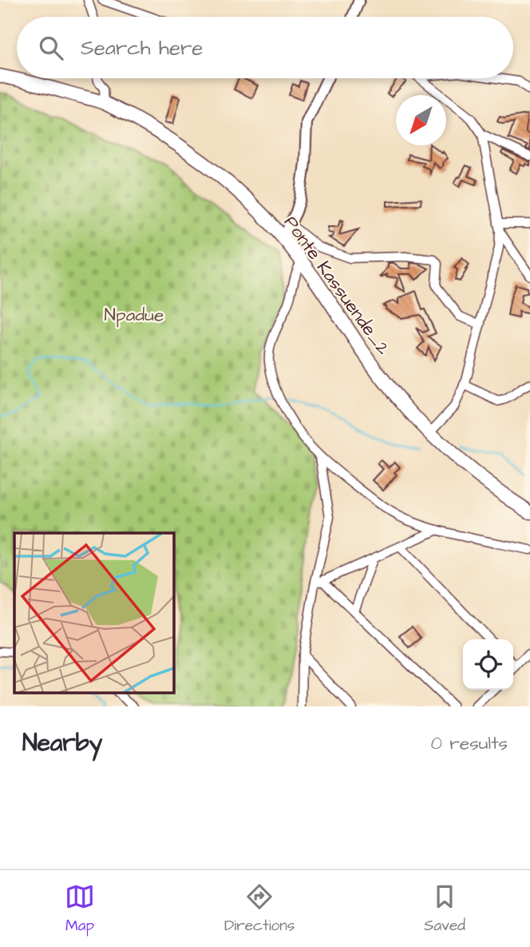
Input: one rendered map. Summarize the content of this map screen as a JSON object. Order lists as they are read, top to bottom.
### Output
{
  "streets": {
    "highway": ["Ponte Kassuende_2"]
  },
  "parks": ["Npadue"],
  "north": "bottom left",
  "page": {
    "search": "Search here",
    "heading": ["Nearby", "0 results"],
    "nav": ["Map", "Directions", "Saved"]
  }
}
